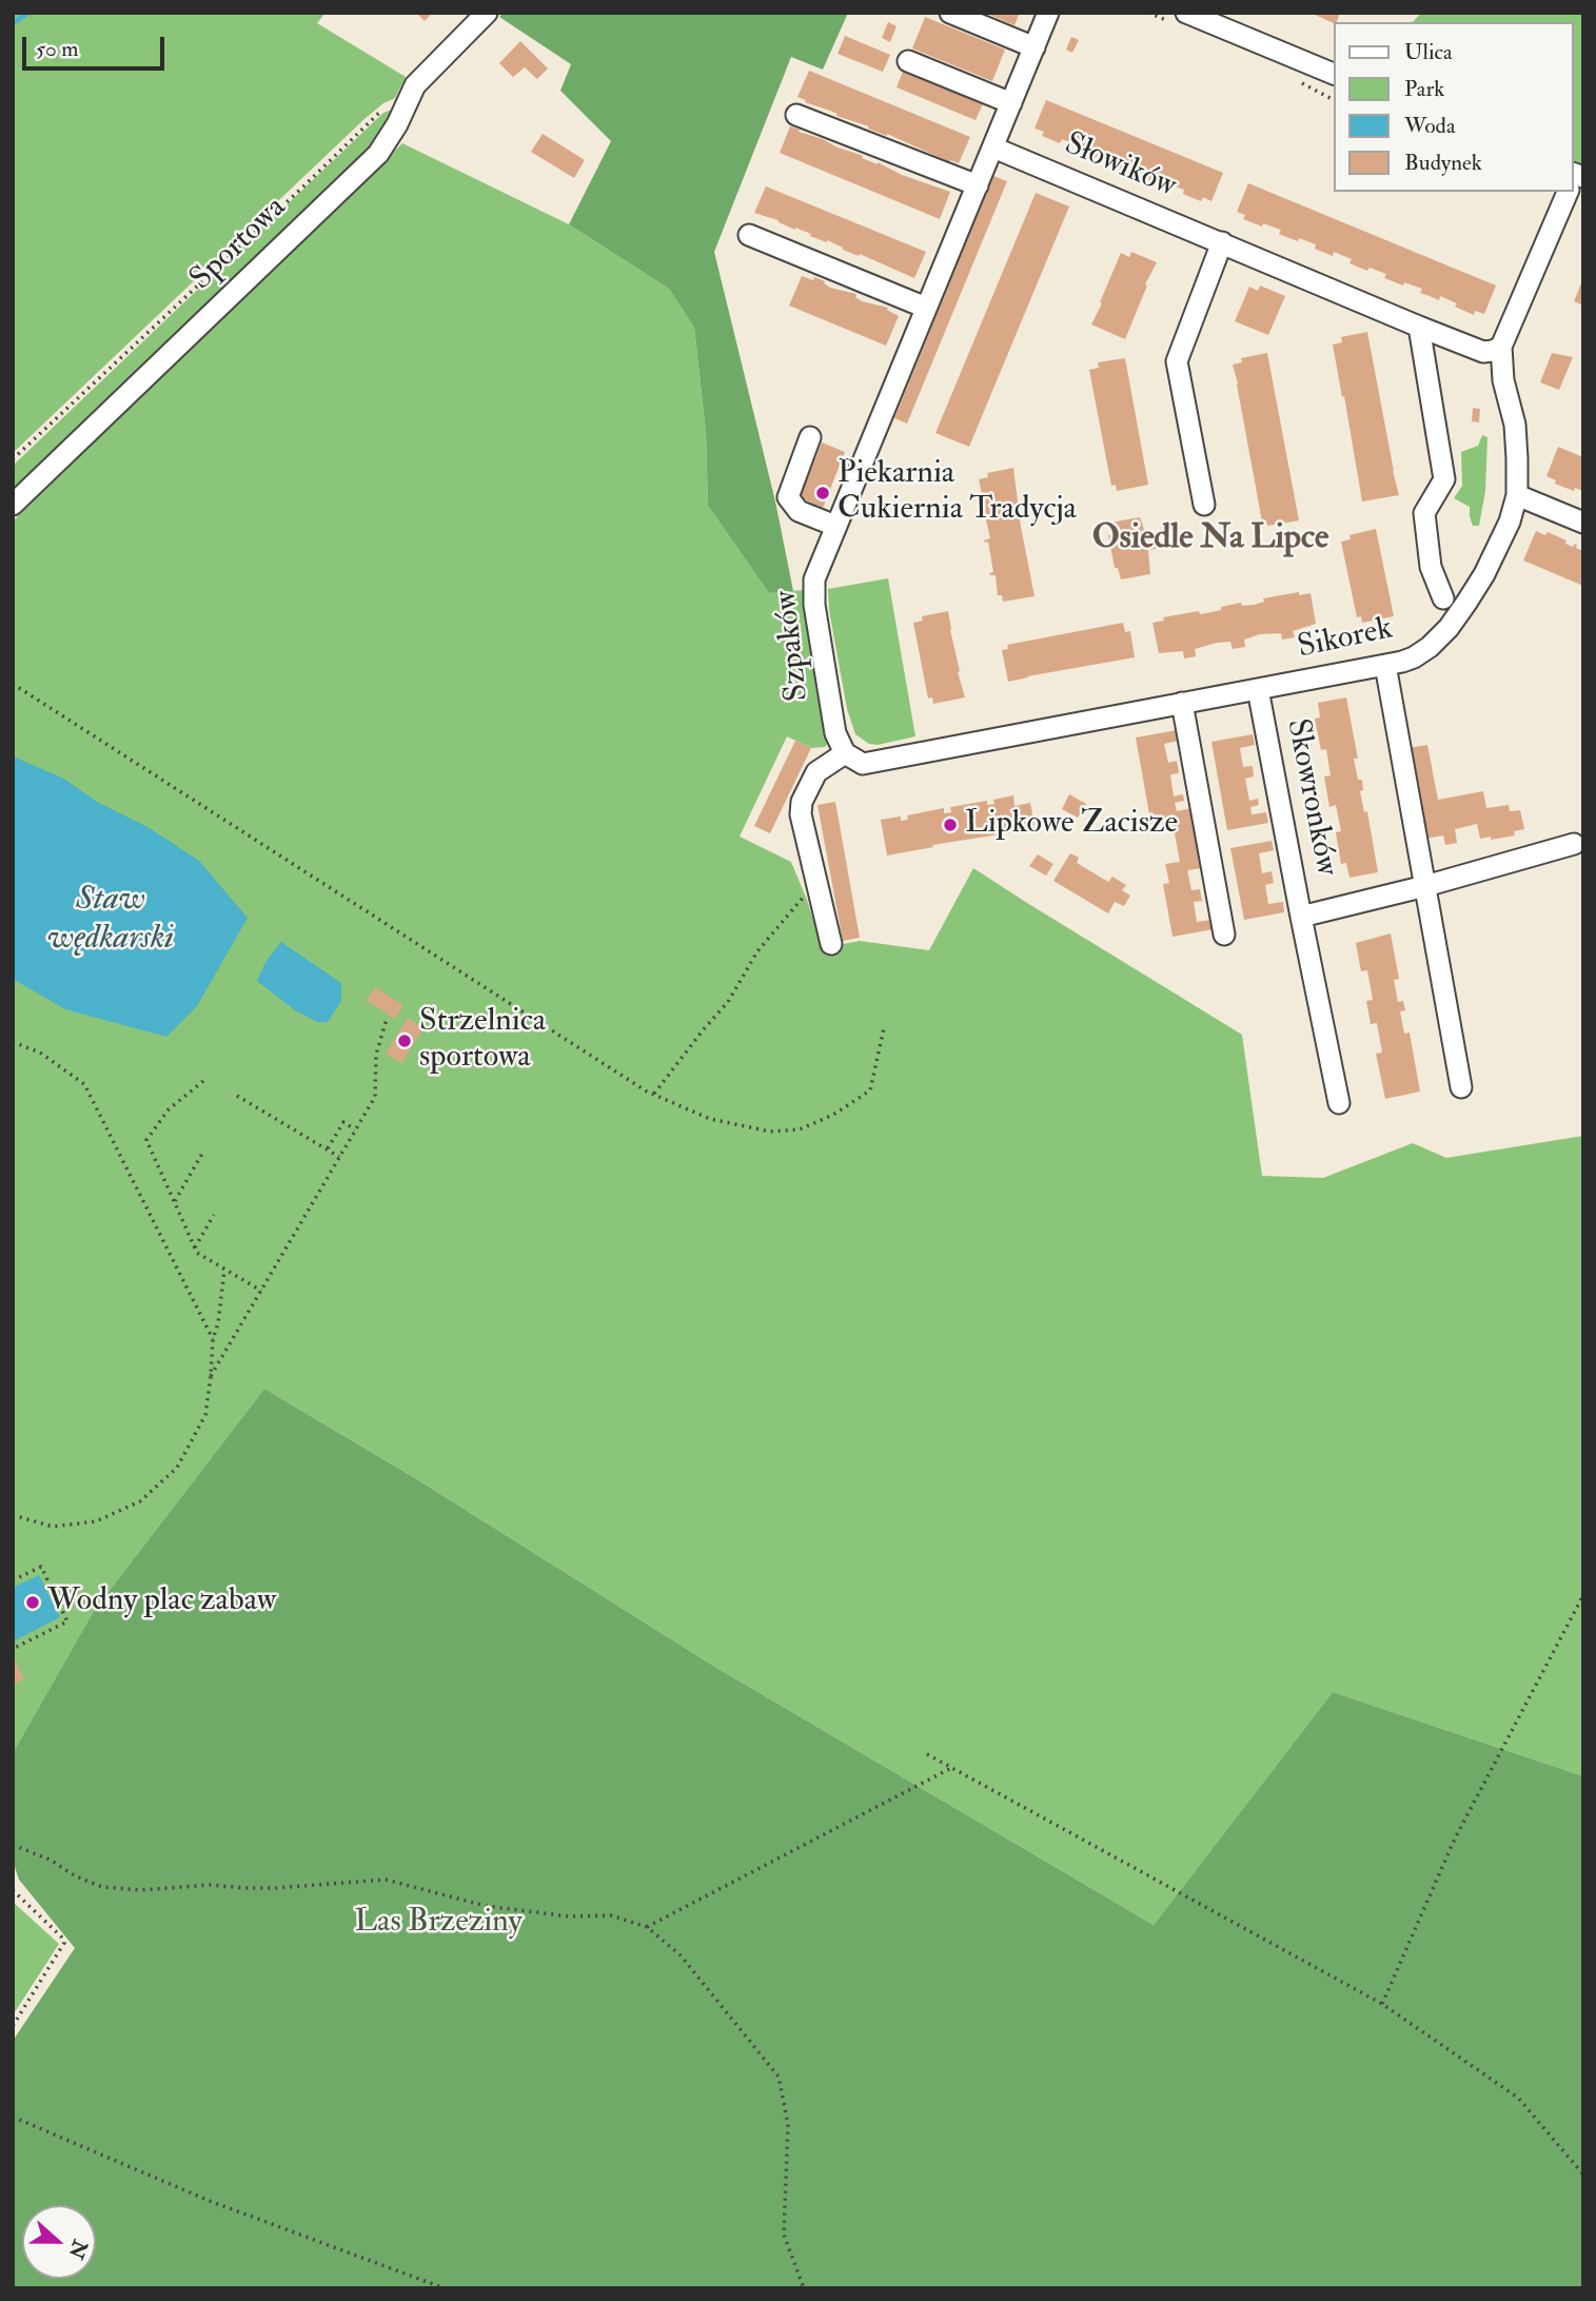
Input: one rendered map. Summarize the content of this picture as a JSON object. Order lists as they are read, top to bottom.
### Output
{
  "streets": {
    "street": [
      "Słowików",
      "Sportowa",
      "Sikorek",
      "Szpaków",
      "Skowronków"
    ]
  },
  "crossings": [
    ["Słowików", "Sikorek"],
    ["Słowików", "Szpaków"],
    ["Sikorek", "Szpaków"],
    ["Sikorek", "Skowronków"]
  ],
  "districts": ["Osiedle Na Lipce"],
  "water": ["Staw wędkarski"],
  "parks": ["Las Brzeziny"],
  "places": [
    "Piekarnia Cukiernia Tradycja",
    "Lipkowe Zacisze",
    "Strzelnica sportowa",
    "Wodny plac zabaw"
  ],
  "legend": [
    "Ulica",
    "Park",
    "Woda",
    "Budynek"
  ],
  "scale_bar": "50 m",
  "north": "right"
}
